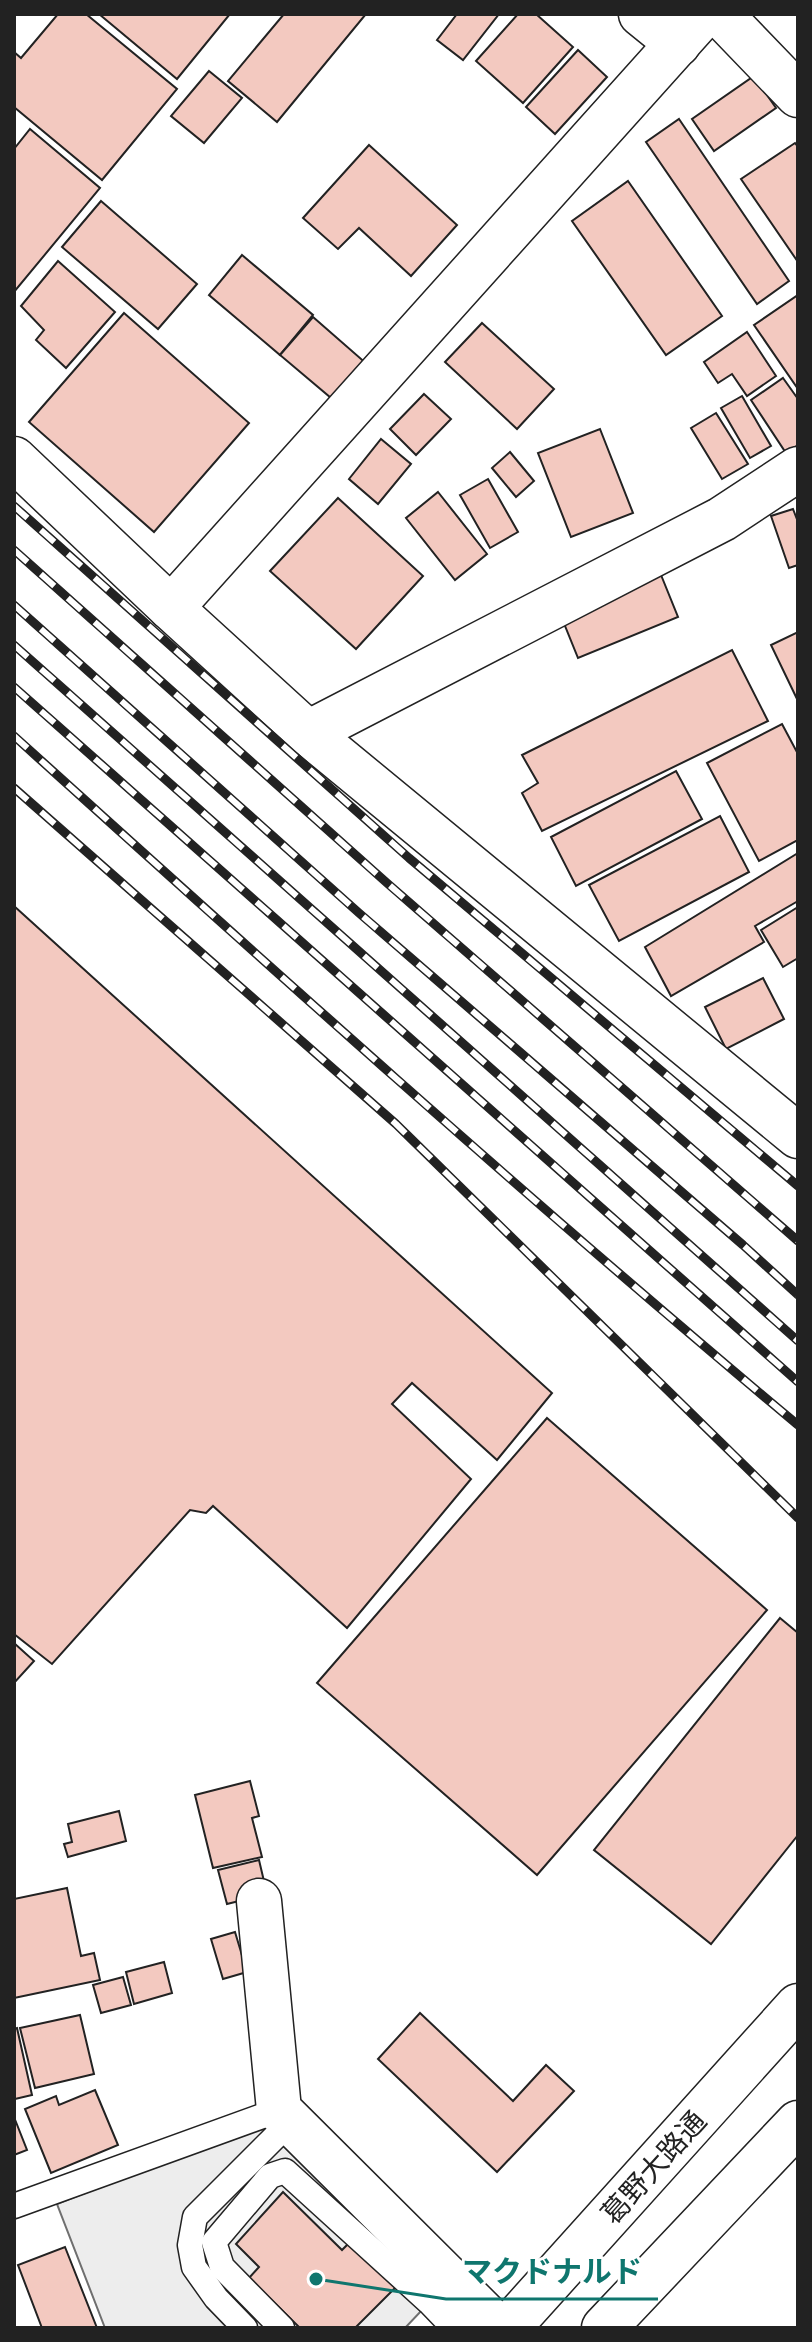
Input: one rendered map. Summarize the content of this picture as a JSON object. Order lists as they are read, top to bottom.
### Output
{
  "streets": {
    "street": ["葛野大路通"]
  },
  "places": ["マクドナルド"]
}
